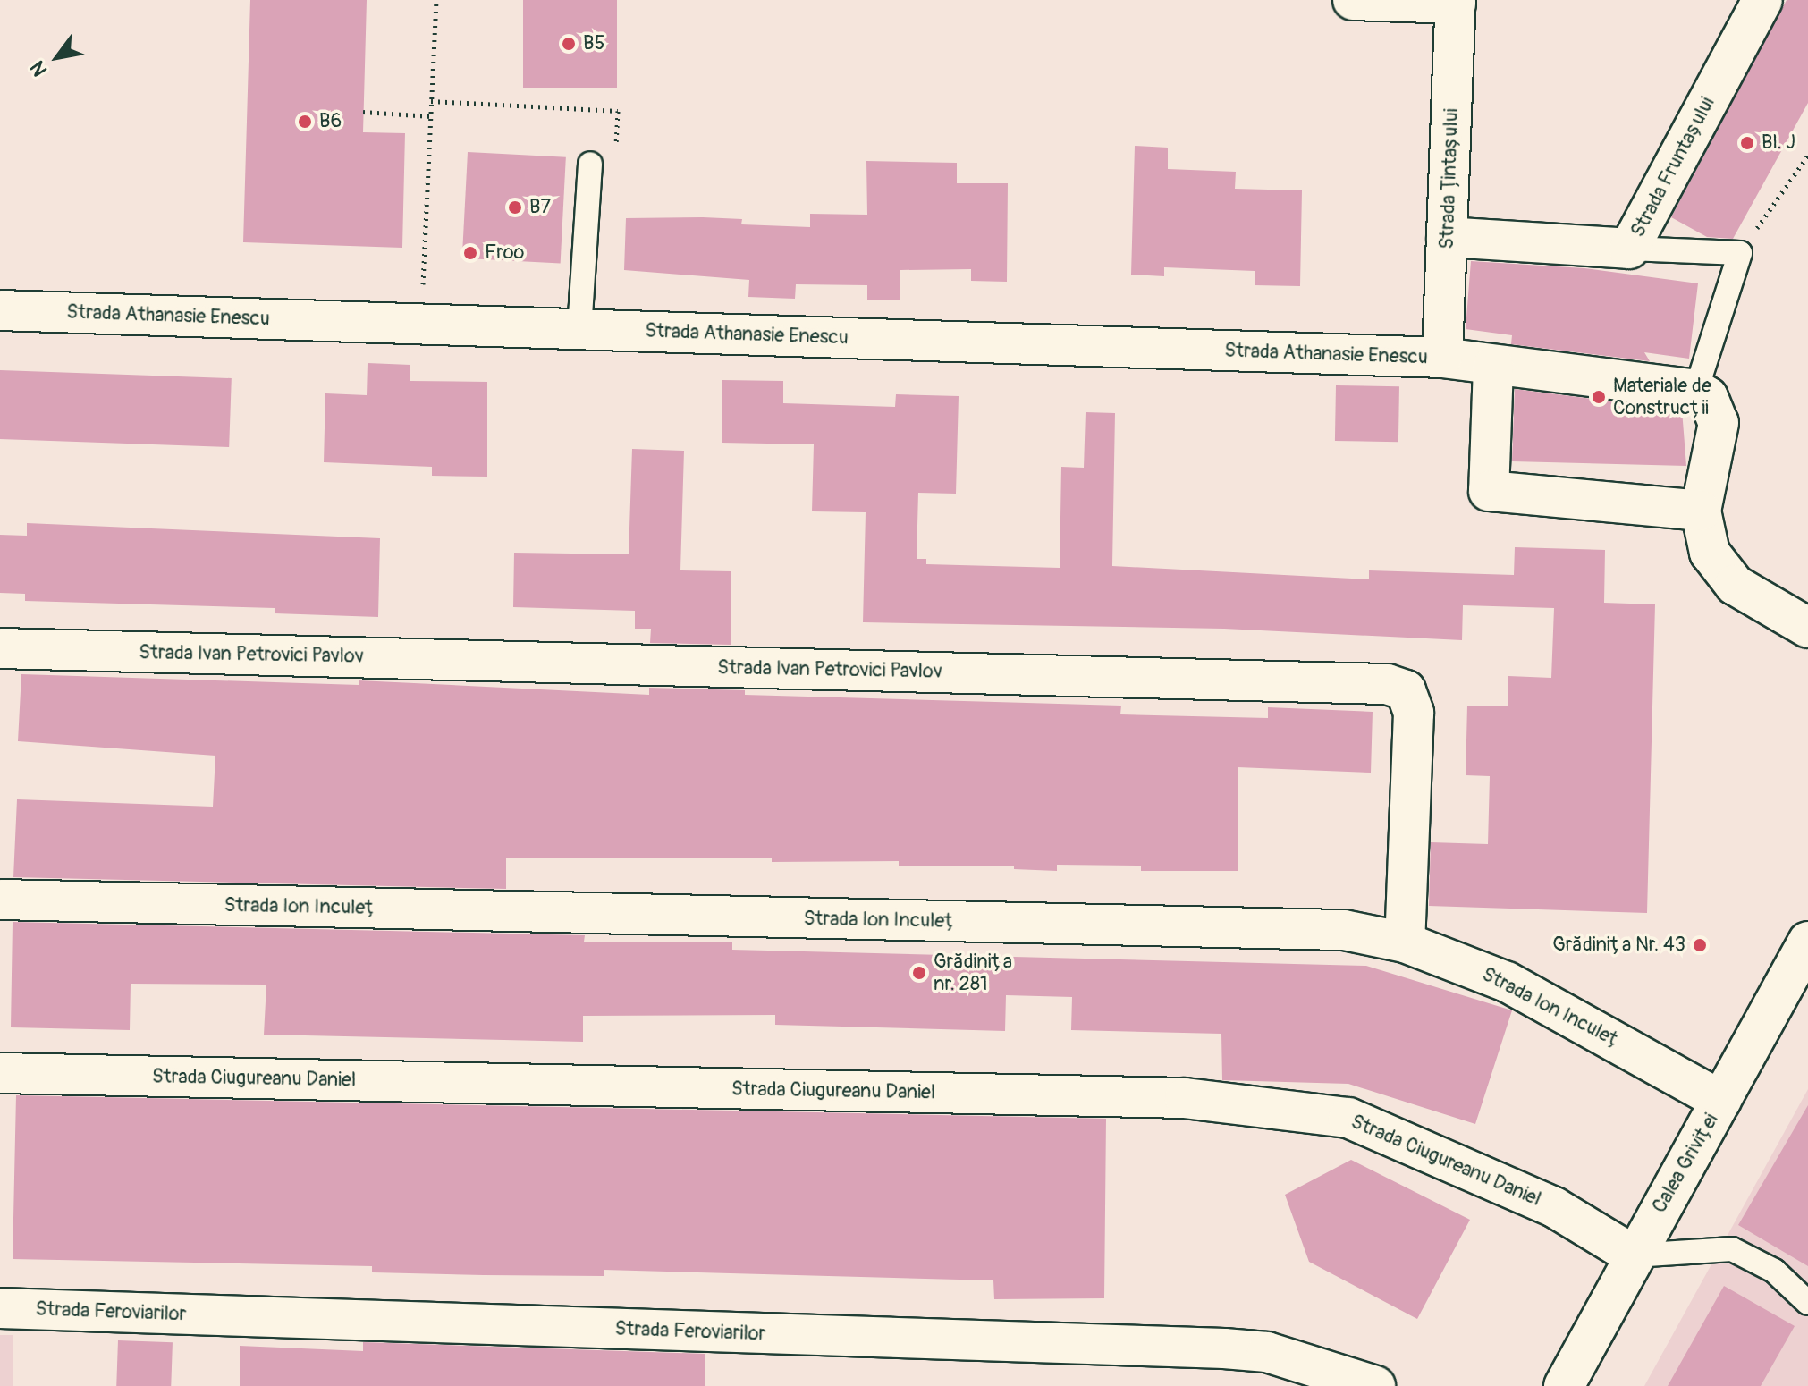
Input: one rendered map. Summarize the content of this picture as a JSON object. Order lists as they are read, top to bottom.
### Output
{
  "streets": {
    "street": [
      "Strada Fruntașului",
      "Strada Țintașului",
      "Strada Athanasie Enescu",
      "Strada Ivan Petrovici Pavlov",
      "Strada Ion Inculeț",
      "Strada Ciugureanu Daniel",
      "Calea Griviței",
      "Strada Feroviarilor"
    ]
  },
  "crossings": [
    ["Strada Fruntașului", "Strada Țintașului"],
    ["Strada Țintașului", "Strada Athanasie Enescu"],
    ["Strada Ivan Petrovici Pavlov", "Strada Ion Inculeț"],
    ["Strada Ion Inculeț", "Calea Griviței"],
    ["Strada Ciugureanu Daniel", "Calea Griviței"]
  ],
  "places": [
    "B5",
    "B6",
    "Bl. J",
    "B7",
    "Froo",
    "Materiale de Construcții",
    "Grădinița Nr. 43",
    "Grădinița nr. 281"
  ],
  "north": "bottom left"
}
